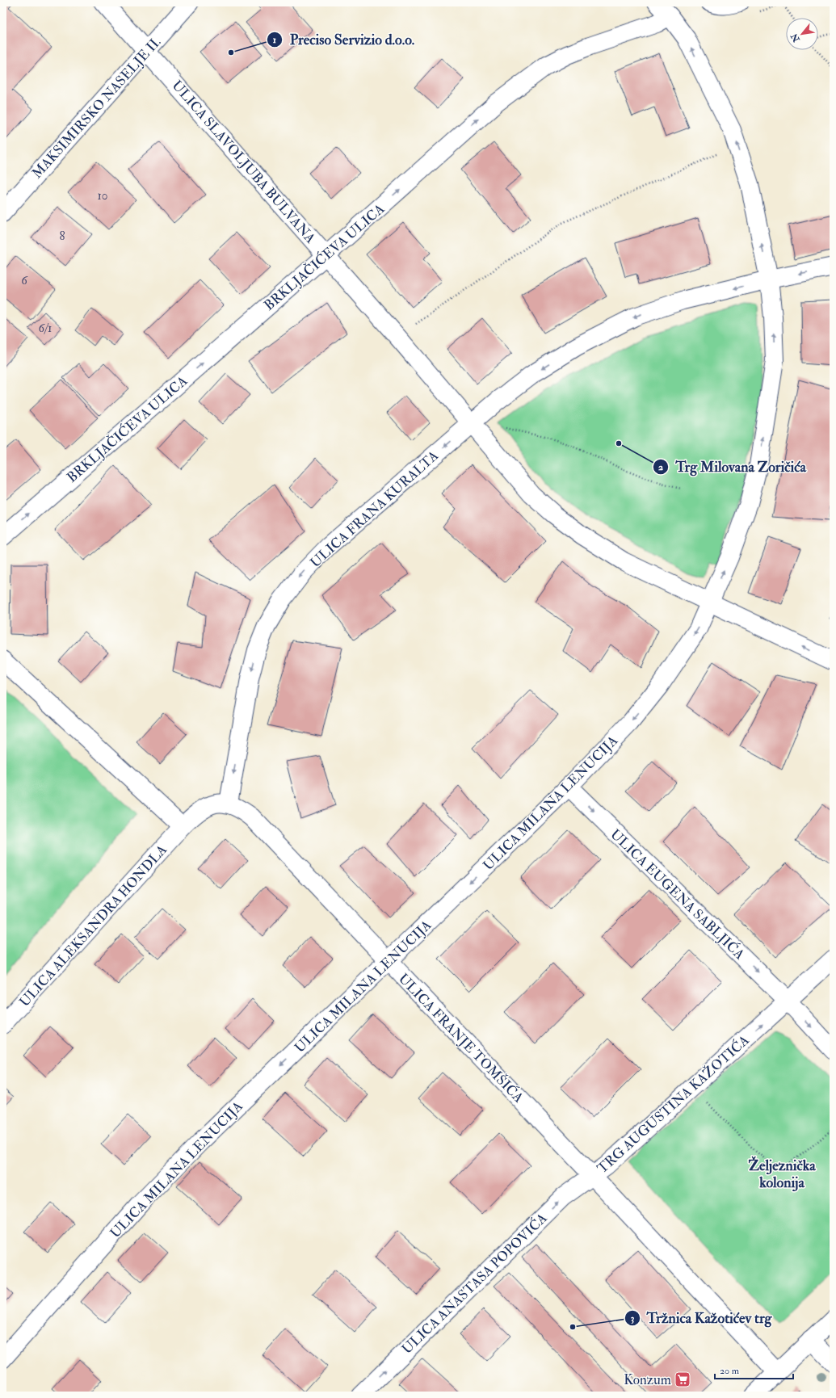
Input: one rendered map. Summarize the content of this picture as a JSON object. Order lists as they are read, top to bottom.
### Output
{
  "streets": {
    "street": [
      "MAKSIMIRSKO NASELJE II.",
      "ULICA SLAVOLJUBA BULVANA",
      "BRKLJAČIĆEVA ULICA",
      "ULICA FRANA KURALTA",
      "ULICA MILANA LENUCIJA",
      "ULICA EUGENA SABLJIĆA",
      "ULICA ALEKSANDRA HONDLA",
      "ULICA FRANJE TOMŠIĆA",
      "TRG AUGUSTINA KAŽOTIĆA",
      "ULICA ANASTASA POPOVIĆA"
    ]
  },
  "crossings": [
    ["MAKSIMIRSKO NASELJE II.", "ULICA SLAVOLJUBA BULVANA"],
    ["ULICA SLAVOLJUBA BULVANA", "BRKLJAČIĆEVA ULICA"],
    ["ULICA SLAVOLJUBA BULVANA", "ULICA FRANA KURALTA"],
    ["ULICA SLAVOLJUBA BULVANA", "ULICA MILANA LENUCIJA"],
    ["BRKLJAČIĆEVA ULICA", "ULICA MILANA LENUCIJA"],
    ["ULICA FRANA KURALTA", "ULICA MILANA LENUCIJA"],
    ["ULICA FRANA KURALTA", "ULICA FRANJE TOMŠIĆA"],
    ["ULICA MILANA LENUCIJA", "ULICA EUGENA SABLJIĆA"],
    ["ULICA MILANA LENUCIJA", "ULICA FRANJE TOMŠIĆA"],
    ["ULICA EUGENA SABLJIĆA", "TRG AUGUSTINA KAŽOTIĆA"],
    ["ULICA FRANJE TOMŠIĆA", "TRG AUGUSTINA KAŽOTIĆA"],
    ["ULICA FRANJE TOMŠIĆA", "ULICA ANASTASA POPOVIĆA"],
    ["TRG AUGUSTINA KAŽOTIĆA", "ULICA ANASTASA POPOVIĆA"]
  ],
  "one_way": [
    "BRKLJAČIĆEVA ULICA",
    "ULICA FRANA KURALTA",
    "ULICA EUGENA SABLJIĆA",
    "ULICA ANASTASA POPOVIĆA"
  ],
  "districts": ["Željeznička kolonija"],
  "places": {
    "other": ["Preciso Servizio d.o.o.", "Trg Milovana Zoričića", "Tržnica Kažotićev trg"],
    "supermarket": ["Konzum"]
  },
  "house_numbers": [
    "10",
    "8",
    "6",
    "6/1"
  ],
  "scale_bar": "20 m",
  "north": "bottom left"
}
